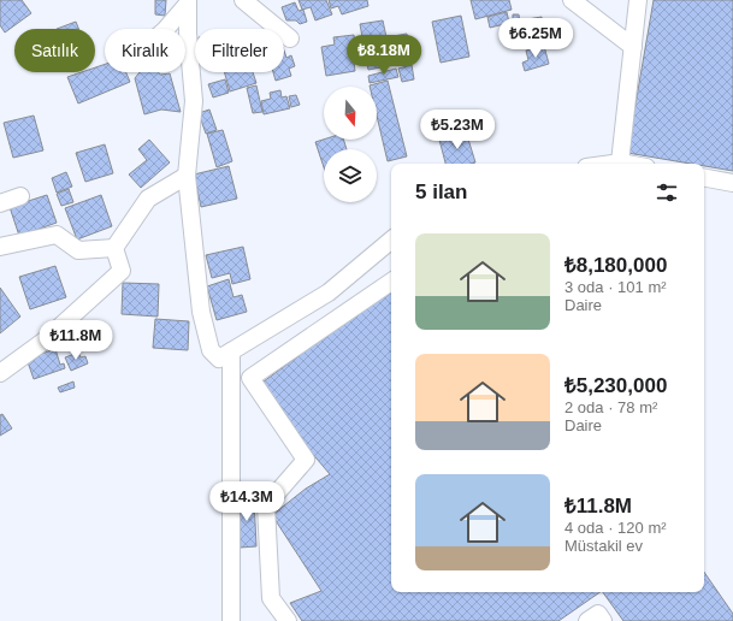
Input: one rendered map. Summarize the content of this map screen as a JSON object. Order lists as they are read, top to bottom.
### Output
{
  "north": "bottom",
  "page": {
    "price": [
      "₺6.25M",
      "₺8.18M",
      "₺5.23M",
      "₺11.8M",
      "₺14.3M"
    ],
    "chip": ["Satılık", "Kiralık", "Filtreler"],
    "heading": "5 ilan",
    "list": [
      {
        "name": "₺8,180,000",
        "note": "3 oda · 101 m² · Daire"
      },
      {
        "name": "₺5,230,000",
        "note": "2 oda · 78 m² · Daire"
      },
      {
        "name": "₺11.8M",
        "note": "4 oda · 120 m² · Müstakil ev"
      }
    ]
  }
}
